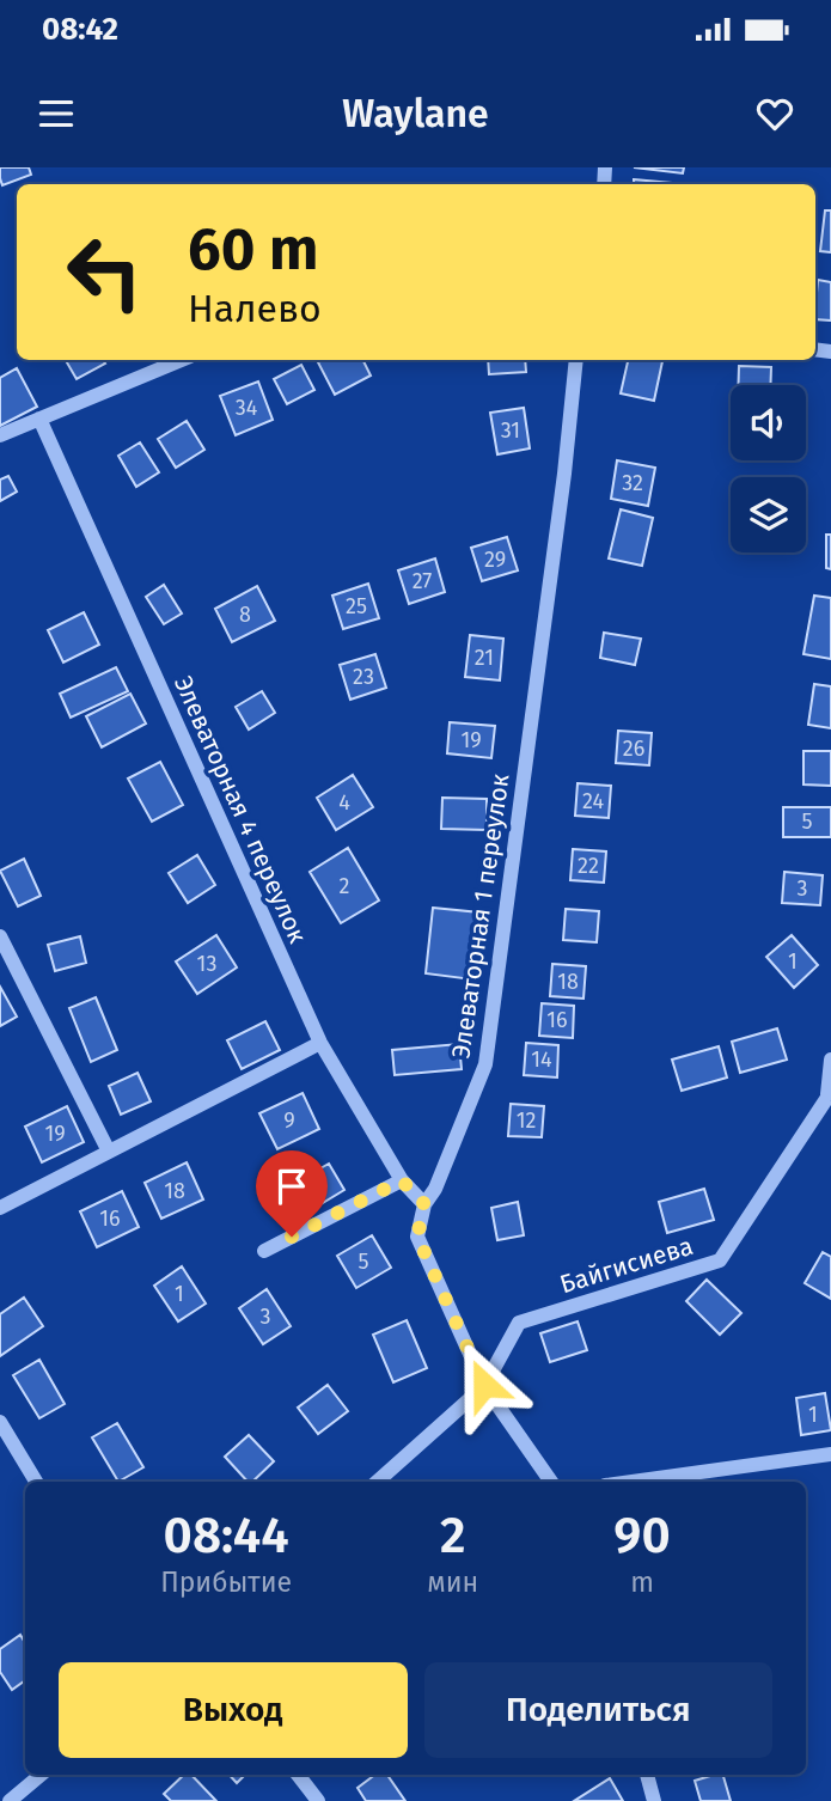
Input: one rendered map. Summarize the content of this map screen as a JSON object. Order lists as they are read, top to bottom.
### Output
{
  "streets": {
    "street": ["Элеваторная 4 переулок", "Элеваторная 1 переулок", "Байгисиева"]
  },
  "crossings": [
    ["Элеваторная 4 переулок", "Элеваторная 1 переулок"],
    ["Элеваторная 1 переулок", "Байгисиева"]
  ],
  "house_numbers": [
    "34",
    "31",
    "32",
    "29",
    "27",
    "25",
    "8",
    "21",
    "23",
    "19",
    "26",
    "24",
    "4",
    "5",
    "22",
    "2",
    "3",
    "1",
    "13",
    "18",
    "16",
    "14",
    "9",
    "12",
    "19",
    "18",
    "16",
    "5",
    "1",
    "3",
    "1"
  ],
  "page": {
    "status": "08:42",
    "header": "Waylane",
    "turn": ["60 m", "Налево"],
    "eta": [
      "08:44",
      "Прибытие",
      "2",
      "мин",
      "90",
      "m"
    ],
    "buttons": ["Выход", "Поделиться"]
  }
}
